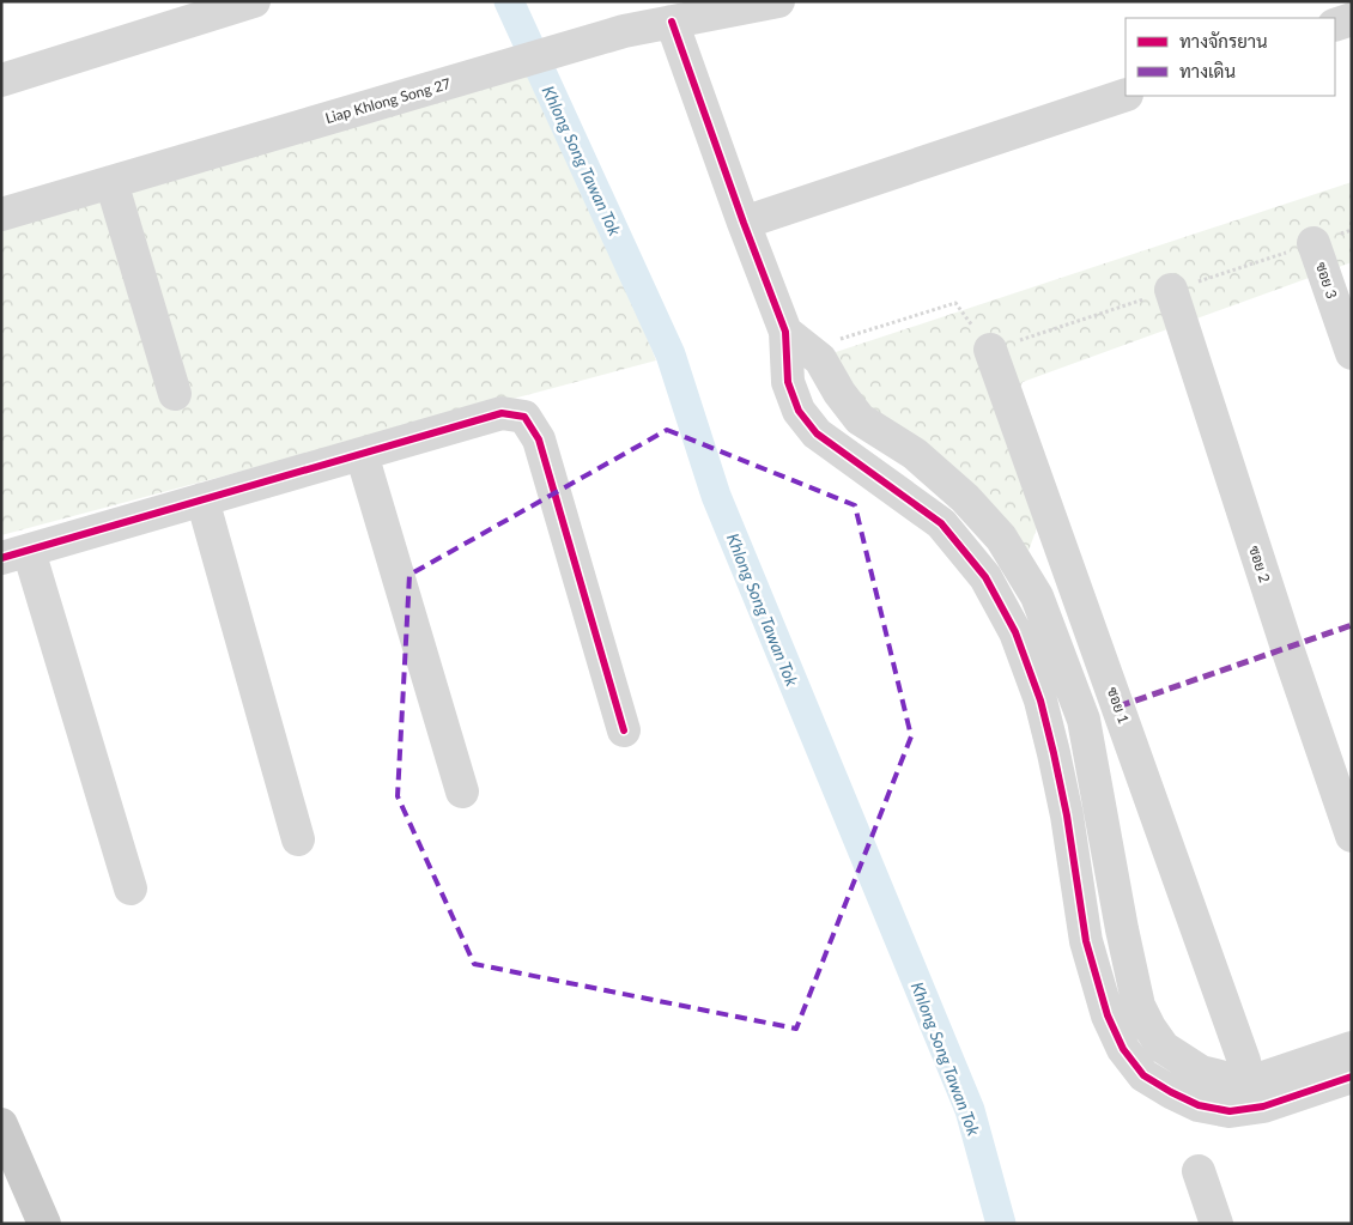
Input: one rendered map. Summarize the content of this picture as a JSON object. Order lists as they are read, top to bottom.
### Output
{
  "streets": {
    "street": [
      "Liap Khlong Song 27",
      "ซอย 3",
      "ซอย 2",
      "ซอย 1"
    ]
  },
  "water": ["Khlong Song Tawan Tok"],
  "legend": ["ทางจักรยาน", "ทางเดิน"]
}
